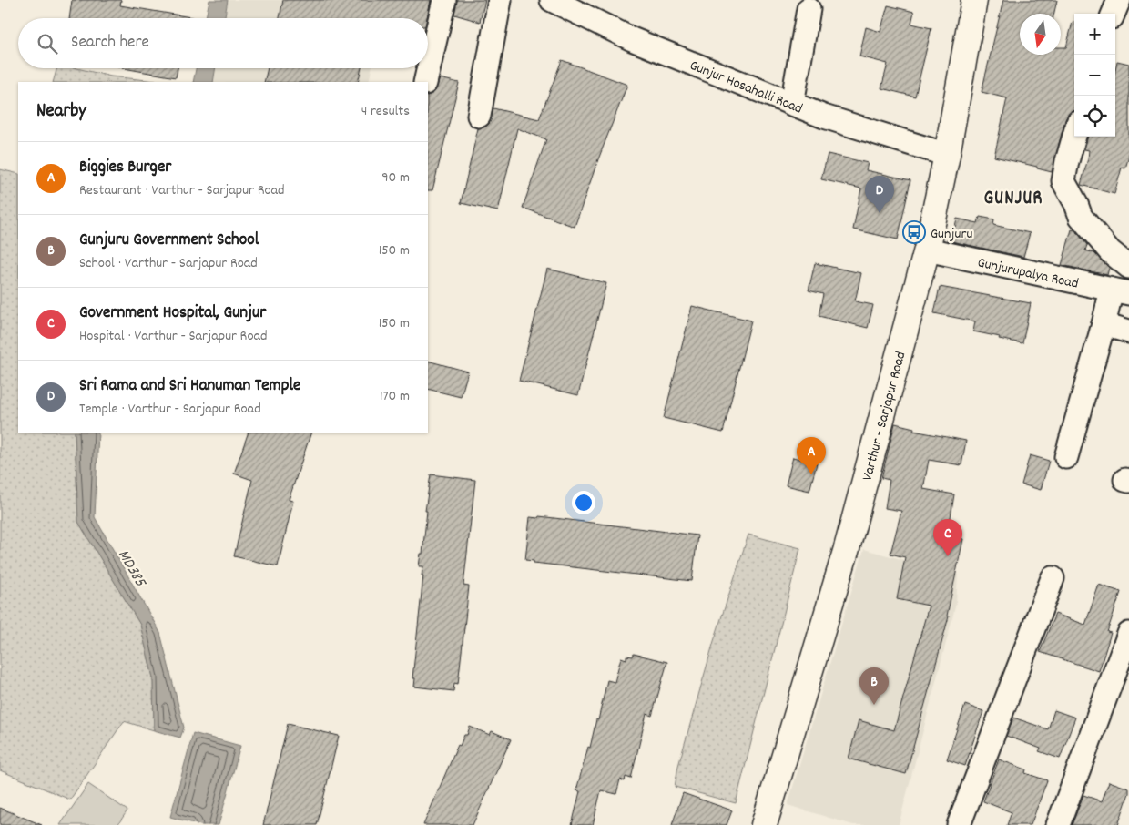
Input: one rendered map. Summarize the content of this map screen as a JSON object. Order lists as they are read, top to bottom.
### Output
{
  "streets": {
    "main road": ["Varthur - Sarjapur Road"],
    "street": ["Gunjur Hosahalli Road", "Gunjurupalya Road"]
  },
  "crossings": [
    ["Gunjur Hosahalli Road", "Varthur - Sarjapur Road"],
    ["Gunjurupalya Road", "Varthur - Sarjapur Road"]
  ],
  "districts": ["GUNJUR"],
  "water": ["MD385"],
  "places": {
    "bus stop": ["Gunjuru"]
  },
  "north": "bottom",
  "page": {
    "map_buttons": ["+", "−"],
    "search": "Search here",
    "heading": ["Nearby", "4 results"],
    "list": [
      {
        "mark": "A",
        "name": "Biggies Burger",
        "note": "Restaurant · Varthur - Sarjapur Road",
        "value": "90 m"
      },
      {
        "mark": "B",
        "name": "Gunjuru Government School",
        "note": "School · Varthur - Sarjapur Road",
        "value": "150 m"
      },
      {
        "mark": "C",
        "name": "Government Hospital, Gunjur",
        "note": "Hospital · Varthur - Sarjapur Road",
        "value": "150 m"
      },
      {
        "mark": "D",
        "name": "Sri Rama and Sri Hanuman Temple",
        "note": "Temple · Varthur - Sarjapur Road",
        "value": "170 m"
      }
    ],
    "pins": [
      "D",
      "A",
      "C",
      "B"
    ]
  }
}
